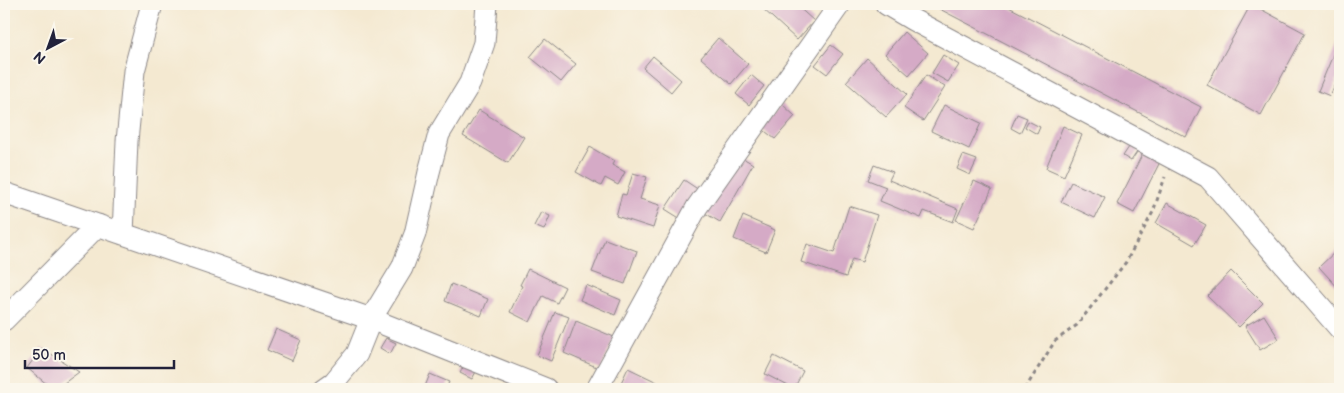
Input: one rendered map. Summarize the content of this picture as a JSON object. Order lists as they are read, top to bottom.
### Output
{
  "scale_bar": "50 m",
  "north": "bottom left"
}
